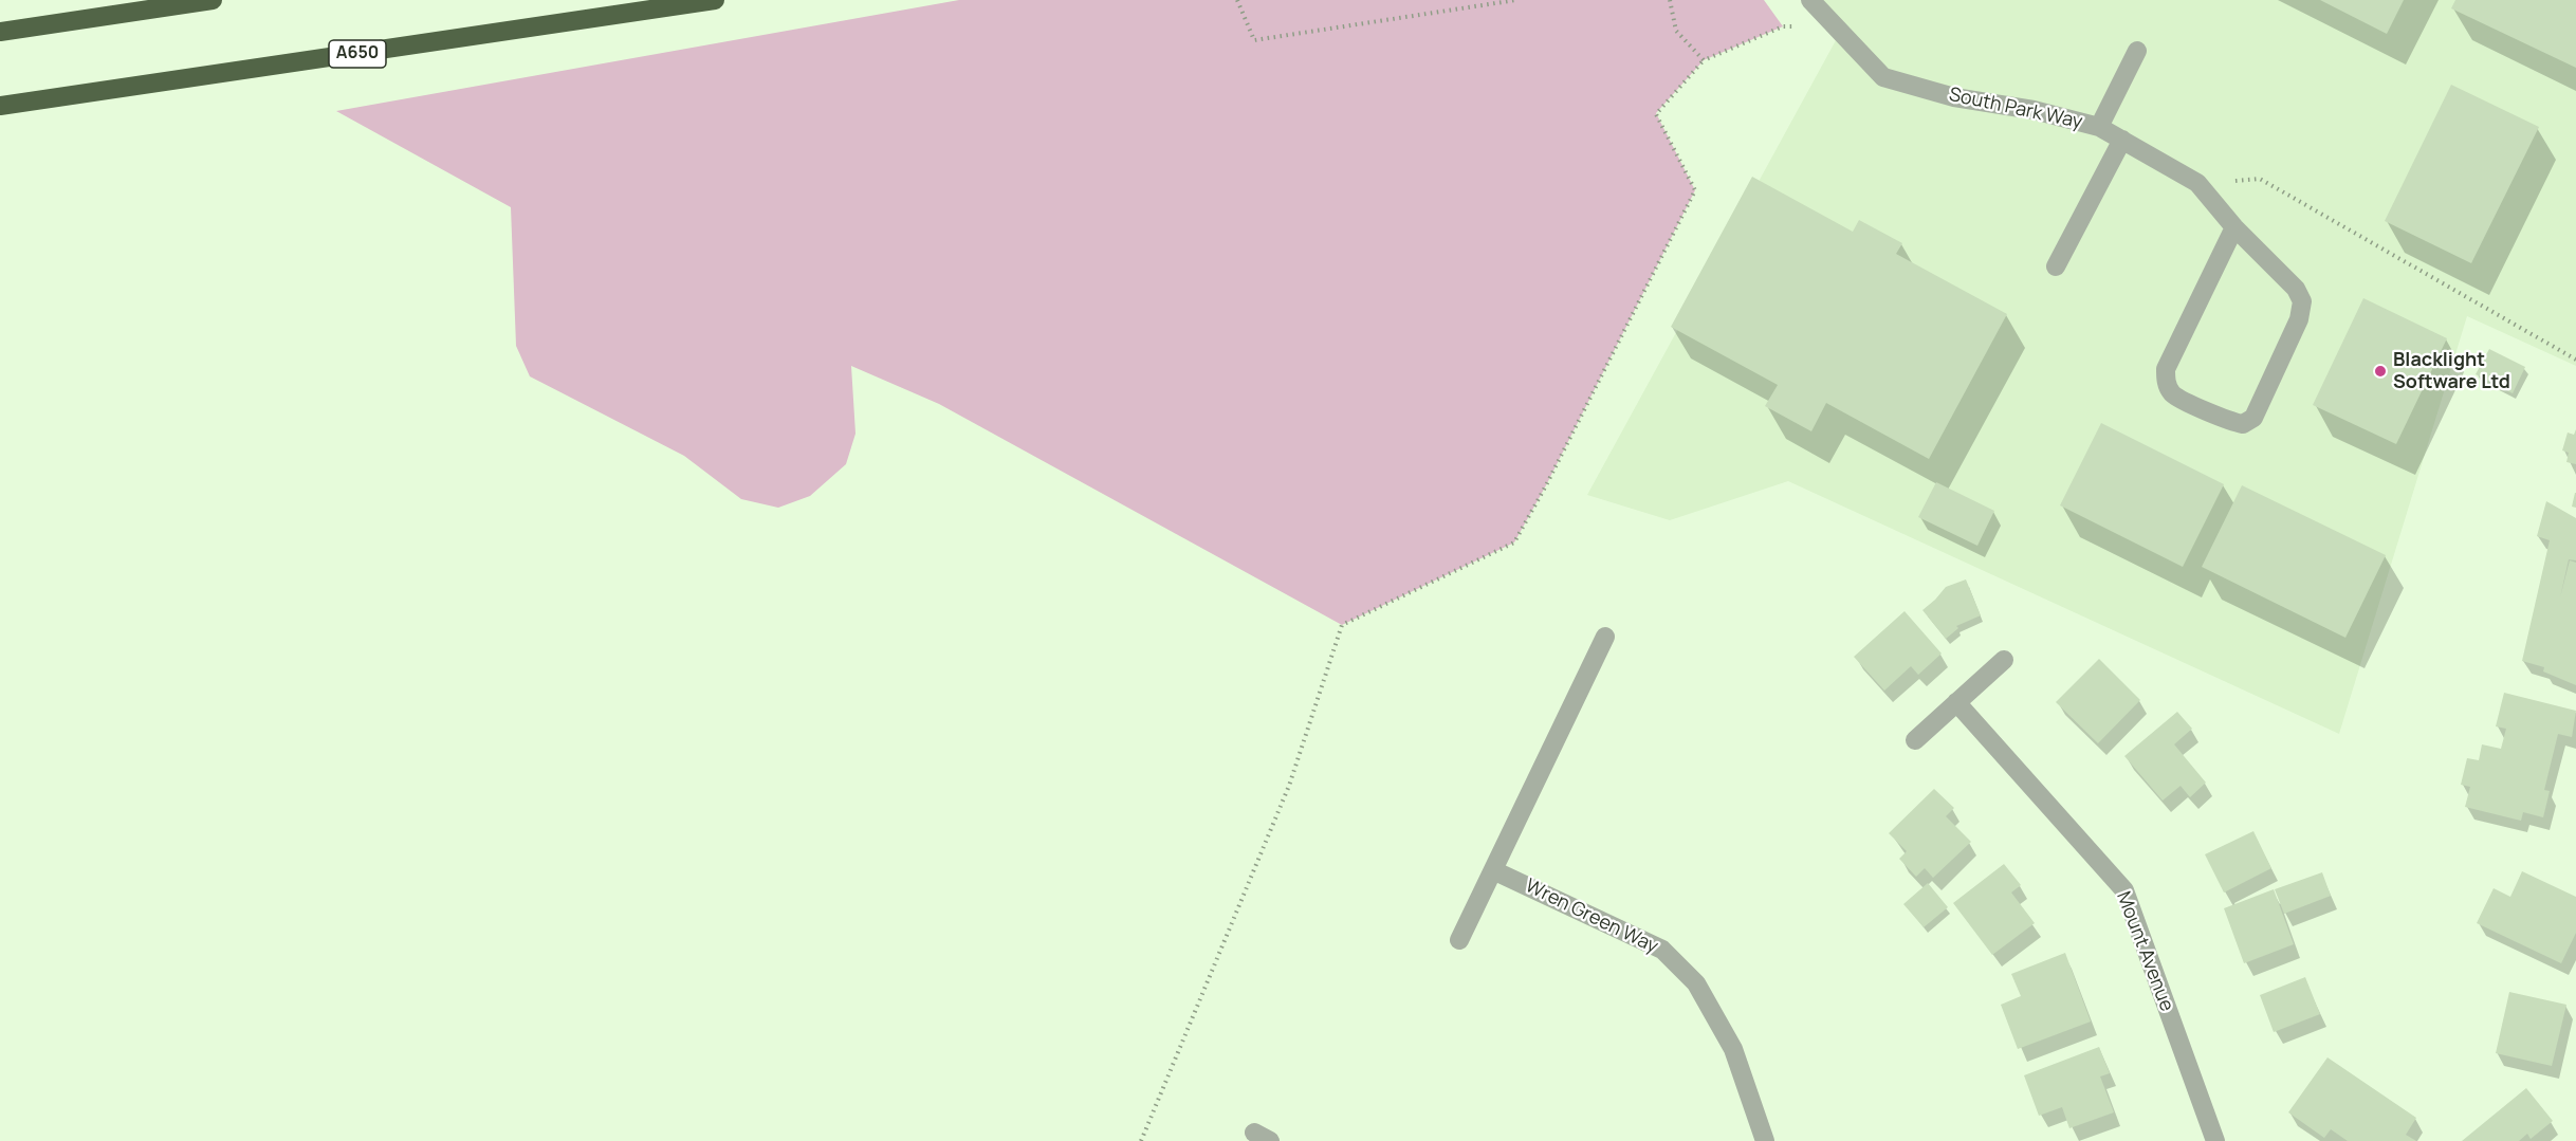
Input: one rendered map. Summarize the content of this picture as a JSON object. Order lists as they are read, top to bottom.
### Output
{
  "streets": {
    "highway": ["A650"],
    "street": ["South Park Way", "Wren Green Way", "Mount Avenue"]
  },
  "places": ["Blacklight Software Ltd"]
}
